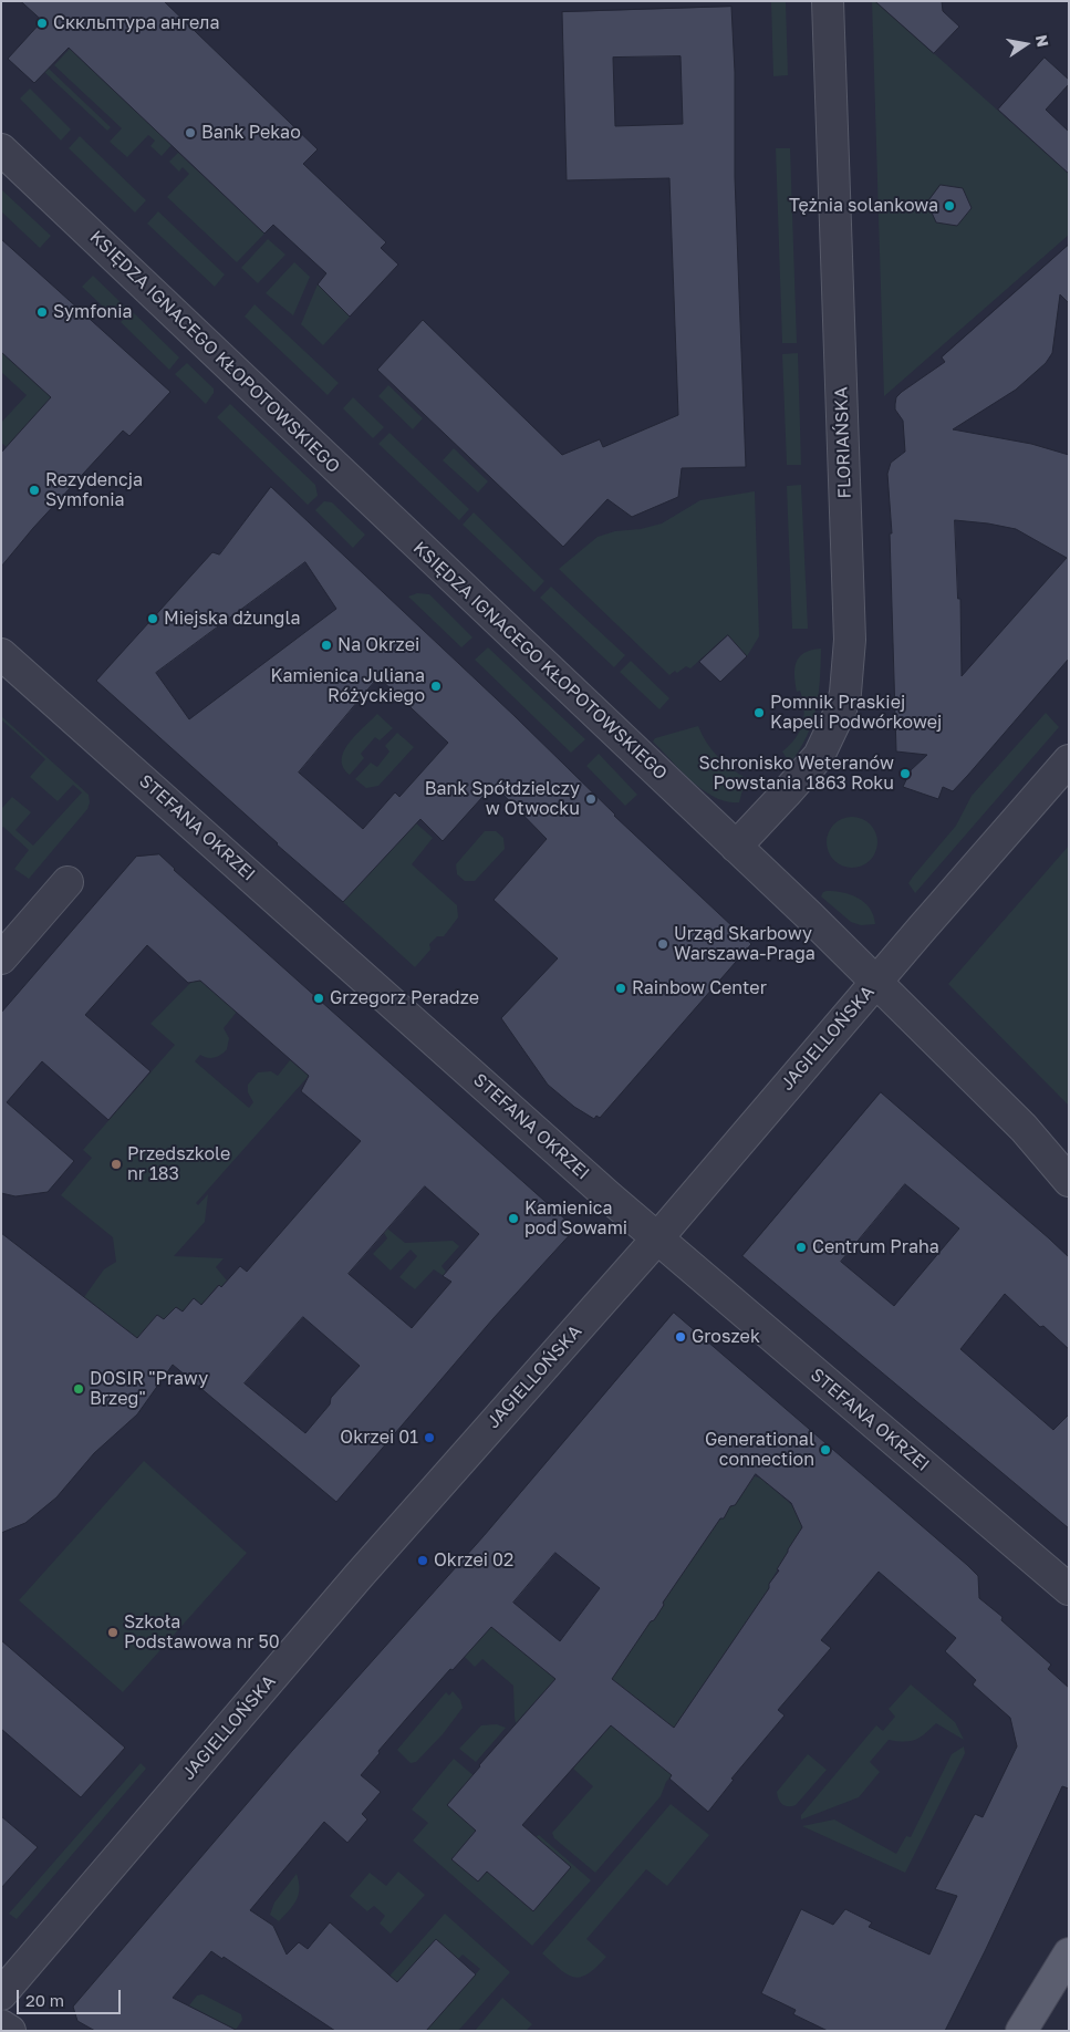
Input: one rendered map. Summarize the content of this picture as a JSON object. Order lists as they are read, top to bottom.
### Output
{
  "streets": {
    "street": [
      "KSIĘDZA IGNACEGO KŁOPOTOWSKIEGO",
      "FLORIAŃSKA",
      "STEFANA OKRZEI",
      "JAGIELLOŃSKA"
    ]
  },
  "crossings": [
    ["KSIĘDZA IGNACEGO KŁOPOTOWSKIEGO", "FLORIAŃSKA"],
    ["KSIĘDZA IGNACEGO KŁOPOTOWSKIEGO", "JAGIELLOŃSKA"],
    ["STEFANA OKRZEI", "JAGIELLOŃSKA"]
  ],
  "places": [
    "Сккльптура ангела",
    "Bank Pekao",
    "Tężnia solankowa",
    "Symfonia",
    "Rezydencja Symfonia",
    "Miejska dżungla",
    "Na Okrzei",
    "Kamienica Juliana Różyckiego",
    "Pomnik Praskiej Kapeli Podwórkowej",
    "Schronisko Weteranów Powstania 1863 Roku",
    "Bank Spółdzielczy w Otwocku",
    "Urząd Skarbowy Warszawa-Praga",
    "Rainbow Center",
    "Grzegorz Peradze",
    "Przedszkole nr 183",
    "Kamienica pod Sowami",
    "Centrum Praha",
    "Groszek",
    "DOSIR \"Prawy Brzeg\"",
    "Okrzei 01",
    "Generational connection",
    "Okrzei 02",
    "Szkoła Podstawowa nr 50"
  ],
  "scale_bar": "20 m",
  "north": "right"
}
